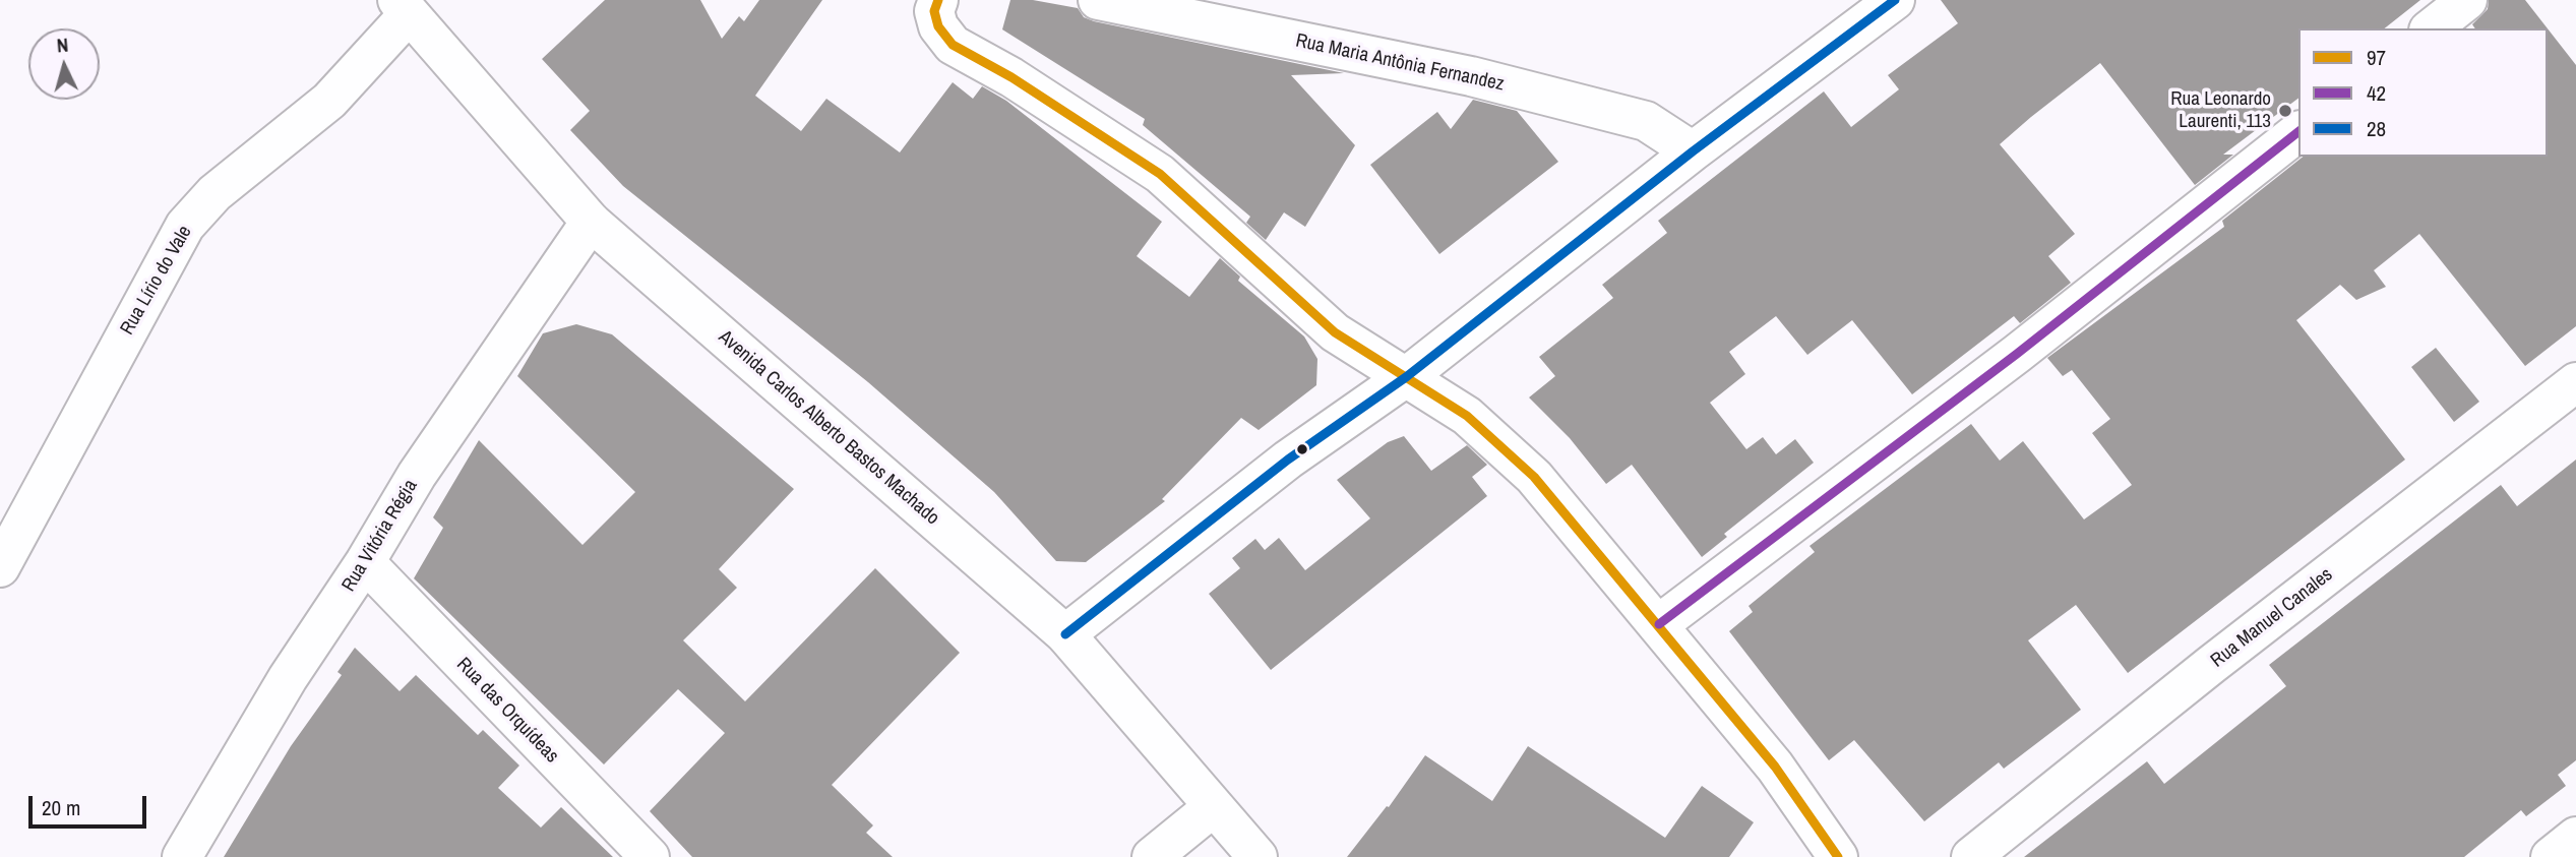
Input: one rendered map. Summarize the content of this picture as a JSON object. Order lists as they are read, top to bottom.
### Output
{
  "streets": {
    "street": [
      "Rua Maria Antônia Fernandez",
      "Rua Lírio do Vale",
      "Avenida Carlos Alberto Bastos Machado",
      "Rua Vitória Régia",
      "Rua Manuel Canales",
      "Rua das Orquídeas"
    ]
  },
  "crossings": [
    ["Rua Lírio do Vale", "Avenida Carlos Alberto Bastos Machado"],
    ["Avenida Carlos Alberto Bastos Machado", "Rua Vitória Régia"],
    ["Rua Vitória Régia", "Rua das Orquídeas"]
  ],
  "places": ["Rua Leonardo Laurenti, 113"],
  "lines": ["transit line 97", "transit line 28", "transit line 42"],
  "legend": ["97", "42", "28"],
  "scale_bar": "20 m",
  "north": "top"
}
